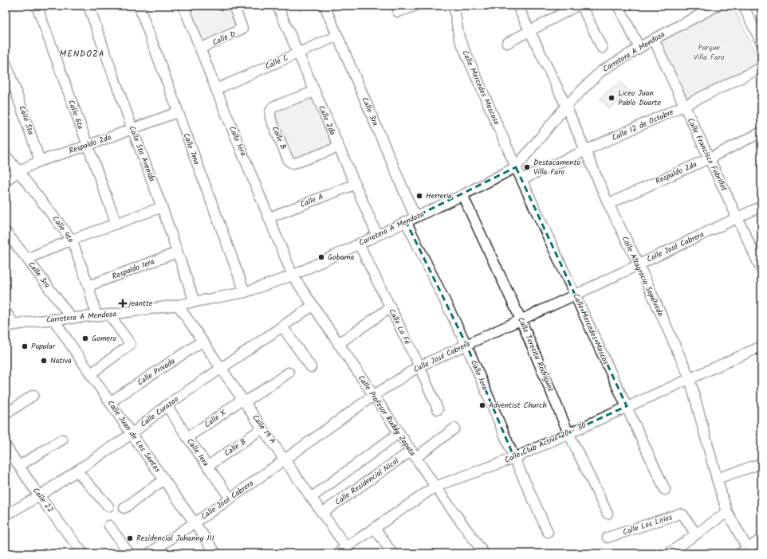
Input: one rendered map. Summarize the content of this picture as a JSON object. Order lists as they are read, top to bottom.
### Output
{
  "streets": {
    "street": [
      "Calle D",
      "Carretera A Mendoza",
      "Calle C",
      "Calle Mercedes Moscoso",
      "Calle 3ra",
      "Calle 6ta",
      "Calle 5ta",
      "Calle 2da",
      "Calle 12 de Octubre",
      "Calle B",
      "Calle 1era",
      "Respaldo 2da",
      "Calle 7ma",
      "Calle 5ta Avenida",
      "Calle Francisco Febrillet",
      "Calle A",
      "Calle 4ta",
      "Calle José Cabrera",
      "Respaldo 1era",
      "Calle Altagracia Sepúlveda",
      "Calle La Fé",
      "Calle Mercedes Moscos",
      "Calle Teresita Rodriguez",
      "Calle Privada",
      "Calle Curazao",
      "Calle Profesor Ruddy Zapata",
      "Calle X",
      "Calle 19 A",
      "Calle Juan de Los Santos",
      "Calle Club Activo 20 - 30",
      "Calle Residencial Nicol",
      "Calle 22",
      "Calle Los Lirios"
    ]
  },
  "crossings": [
    ["Calle D", "Calle 1era"],
    ["Carretera A Mendoza", "Calle Mercedes Moscoso"],
    ["Carretera A Mendoza", "Calle 3ra"],
    ["Carretera A Mendoza", "Calle 2da"],
    ["Carretera A Mendoza", "Calle 1era"],
    ["Carretera A Mendoza", "Calle 7ma"],
    ["Carretera A Mendoza", "Calle 5ta Avenida"],
    ["Carretera A Mendoza", "Calle Francisco Febrillet"],
    ["Carretera A Mendoza", "Calle 4ta"],
    ["Carretera A Mendoza", "Calle Altagracia Sepúlveda"],
    ["Carretera A Mendoza", "Calle La Fé"],
    ["Carretera A Mendoza", "Calle Mercedes Moscos"],
    ["Carretera A Mendoza", "Calle Teresita Rodriguez"],
    ["Carretera A Mendoza", "Calle Profesor Ruddy Zapata"],
    ["Carretera A Mendoza", "Calle 19 A"],
    ["Carretera A Mendoza", "Calle Juan de Los Santos"],
    ["Calle C", "Calle 3ra"],
    ["Calle C", "Calle 2da"],
    ["Calle C", "Calle 1era"],
    ["Calle Mercedes Moscoso", "Calle Mercedes Moscos"],
    ["Calle 6ta", "Respaldo 2da"],
    ["Calle 5ta", "Respaldo 2da"],
    ["Calle 2da", "Calle B"],
    ["Calle 2da", "Calle A"],
    ["Calle 12 de Octubre", "Calle Francisco Febrillet"],
    ["Calle 12 de Octubre", "Calle Altagracia Sepúlveda"],
    ["Calle 12 de Octubre", "Calle Mercedes Moscos"],
    ["Calle B", "Calle 1era"],
    ["Calle B", "Calle 19 A"],
    ["Calle 1era", "Calle A"],
    ["Calle 1era", "Calle José Cabrera"],
    ["Calle 1era", "Calle Curazao"],
    ["Calle 1era", "Calle Profesor Ruddy Zapata"],
    ["Calle 1era", "Calle X"],
    ["Calle 1era", "Calle Club Activo 20 - 30"],
    ["Respaldo 2da", "Calle 7ma"],
    ["Respaldo 2da", "Calle 5ta Avenida"],
    ["Respaldo 2da", "Calle Francisco Febrillet"],
    ["Respaldo 2da", "Calle 4ta"],
    ["Respaldo 2da", "Calle Altagracia Sepúlveda"],
    ["Calle 5ta Avenida", "Respaldo 1era"],
    ["Calle Francisco Febrillet", "Calle José Cabrera"],
    ["Calle 4ta", "Respaldo 1era"],
    ["Calle José Cabrera", "Calle Altagracia Sepúlveda"],
    ["Calle José Cabrera", "Calle La Fé"],
    ["Calle José Cabrera", "Calle Mercedes Moscos"],
    ["Calle José Cabrera", "Calle Teresita Rodriguez"],
    ["Calle José Cabrera", "Calle Profesor Ruddy Zapata"],
    ["Calle José Cabrera", "Calle 19 A"],
    ["Calle José Cabrera", "Calle Juan de Los Santos"],
    ["Calle Altagracia Sepúlveda", "Calle Club Activo 20 - 30"],
    ["Calle Mercedes Moscos", "Calle Club Activo 20 - 30"],
    ["Calle Teresita Rodriguez", "Calle Club Activo 20 - 30"],
    ["Calle Privada", "Calle 19 A"],
    ["Calle Privada", "Calle Juan de Los Santos"],
    ["Calle Curazao", "Calle Profesor Ruddy Zapata"],
    ["Calle Curazao", "Calle 19 A"],
    ["Calle Curazao", "Calle Juan de Los Santos"],
    ["Calle Curazao", "Calle 22"],
    ["Calle Profesor Ruddy Zapata", "Calle Club Activo 20 - 30"],
    ["Calle Profesor Ruddy Zapata", "Calle Residencial Nicol"],
    ["Calle X", "Calle 19 A"],
    ["Calle 19 A", "Calle Club Activo 20 - 30"],
    ["Calle 19 A", "Calle Residencial Nicol"]
  ],
  "districts": ["MENDOZA"],
  "parks": ["Parque Villa Faro"],
  "places": {
    "other": [
      "Liceo Juan Pablo Duarte",
      "Destacamento Villa Faro",
      "Herreria",
      "Gobama",
      "Gomero",
      "Popular",
      "Nativa",
      "Adventist Church",
      "Residencial Johanny III"
    ],
    "health": ["jeantte"]
  }
}
